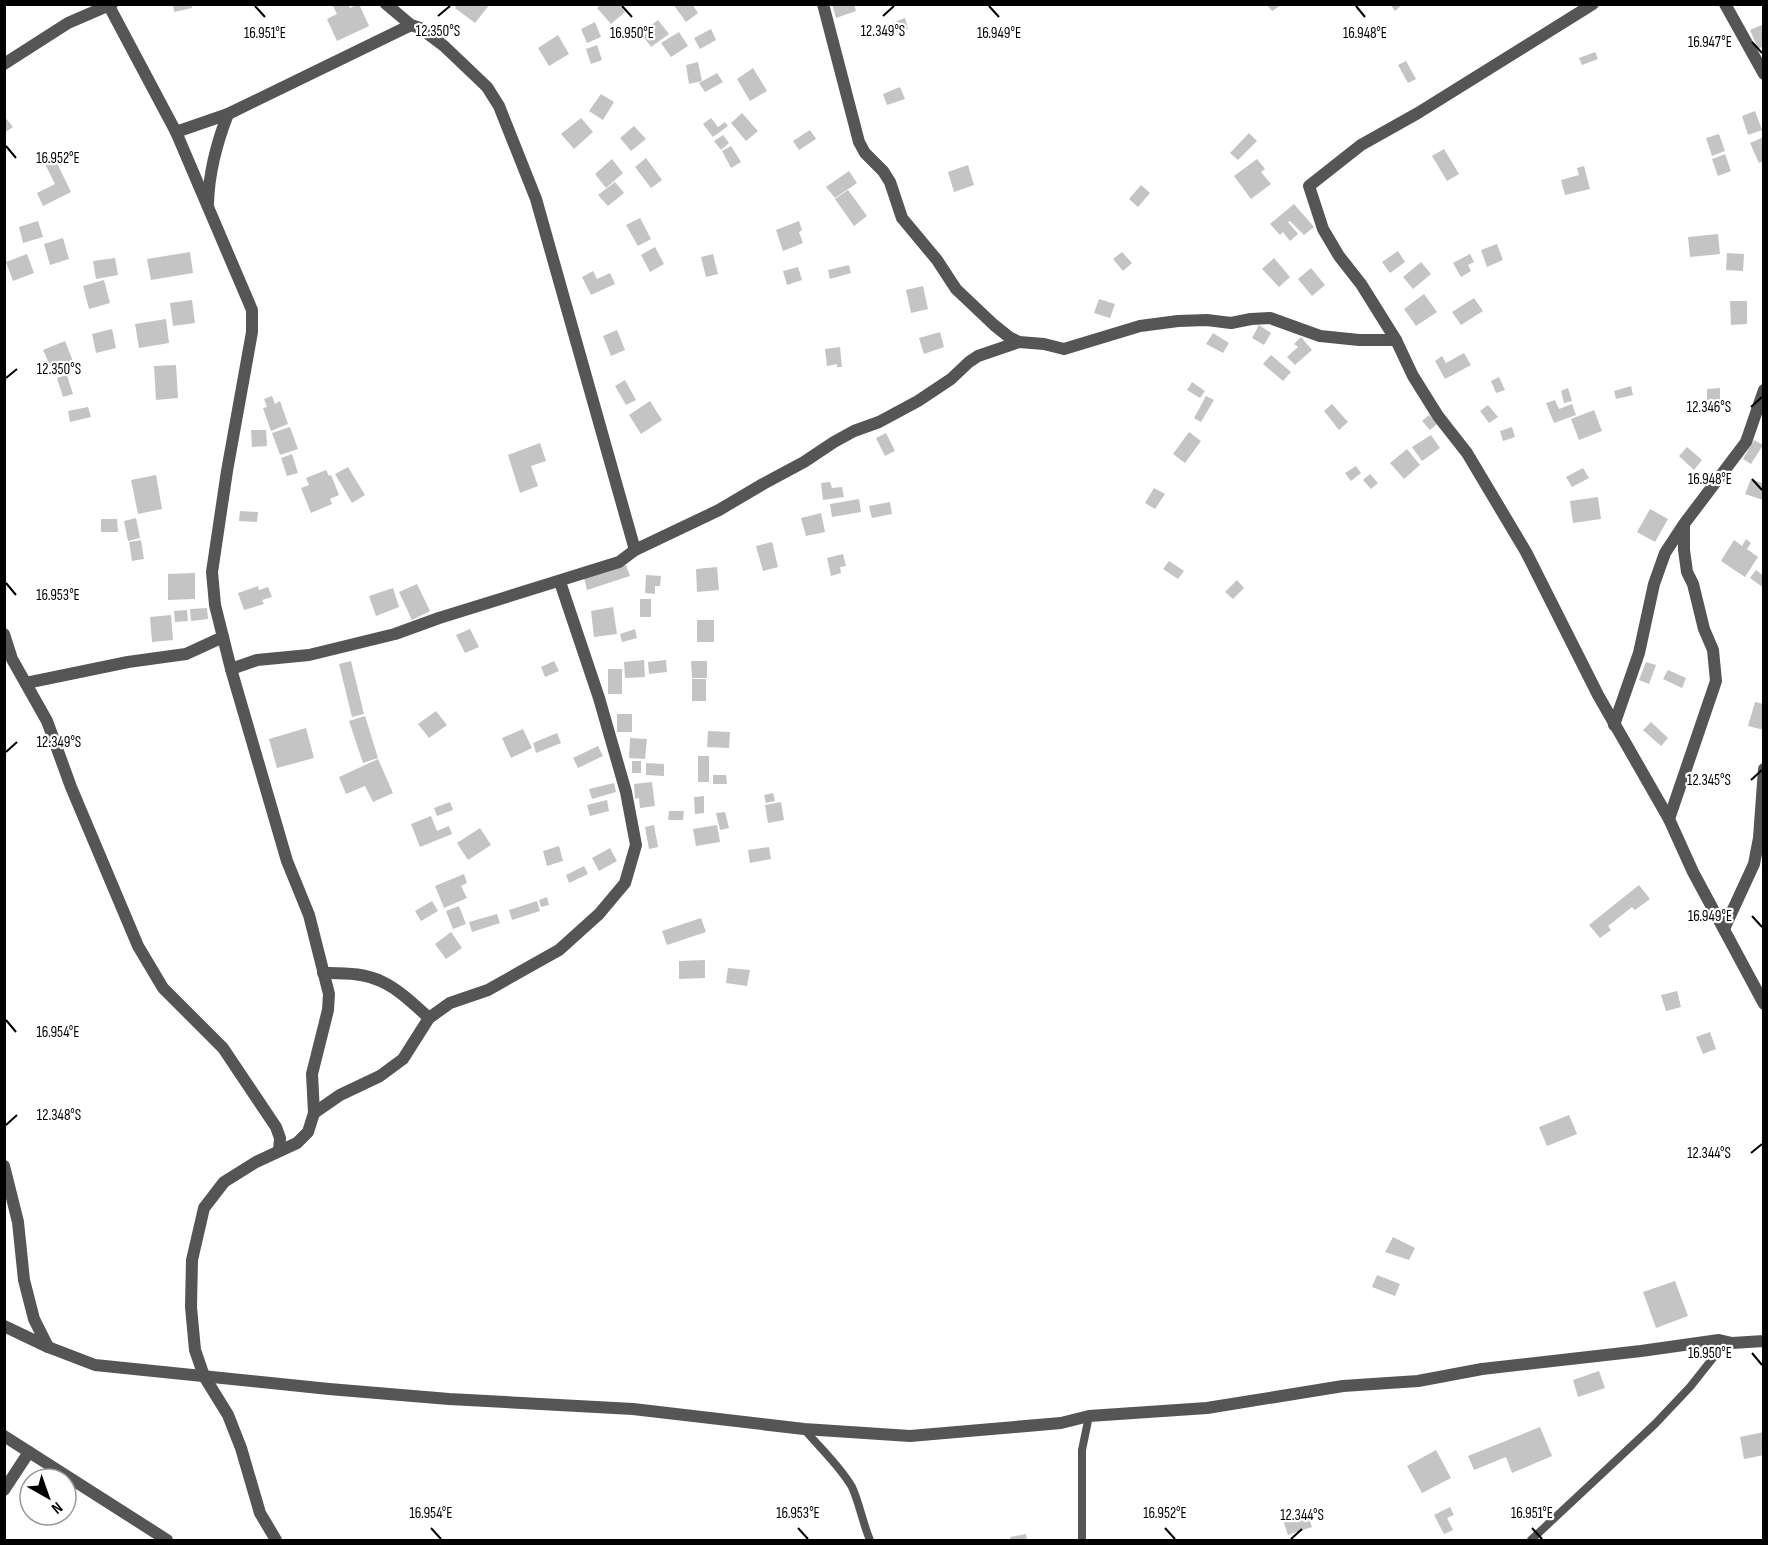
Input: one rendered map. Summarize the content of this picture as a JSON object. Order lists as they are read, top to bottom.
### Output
{
  "north": "bottom right",
  "coordinates": [
    "12.350°S",
    "12.349°S",
    "16.948°E",
    "16.951°E",
    "16.950°E",
    "16.949°E",
    "16.947°E",
    "16.952°E",
    "12.346°S",
    "16.953°E",
    "12.345°S",
    "16.954°E",
    "12.348°S",
    "12.344°S"
  ]
}
